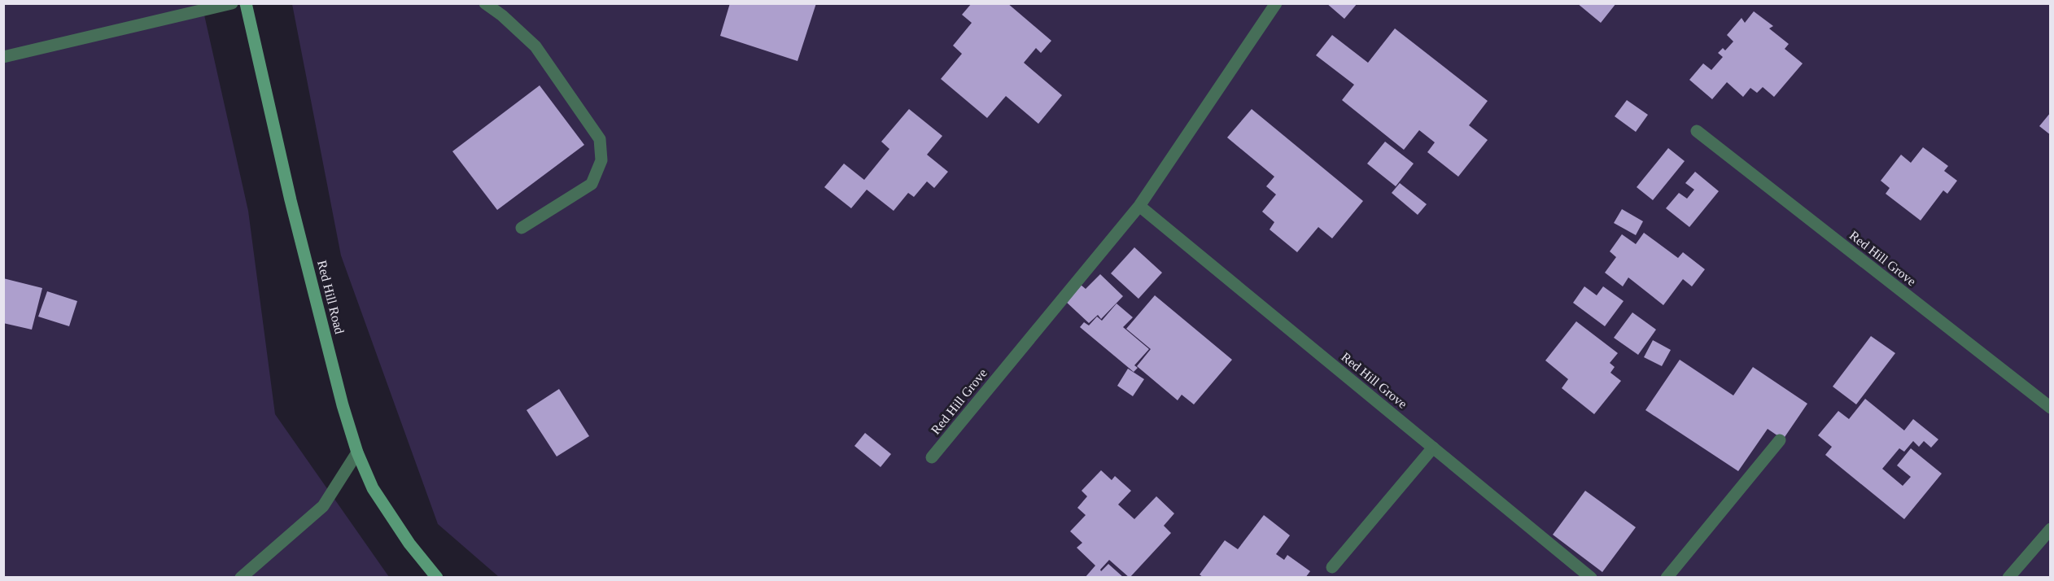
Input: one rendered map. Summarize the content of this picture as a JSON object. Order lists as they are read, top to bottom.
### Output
{
  "streets": {
    "main road": ["Red Hill Road"],
    "street": ["Red Hill Grove"]
  }
}
